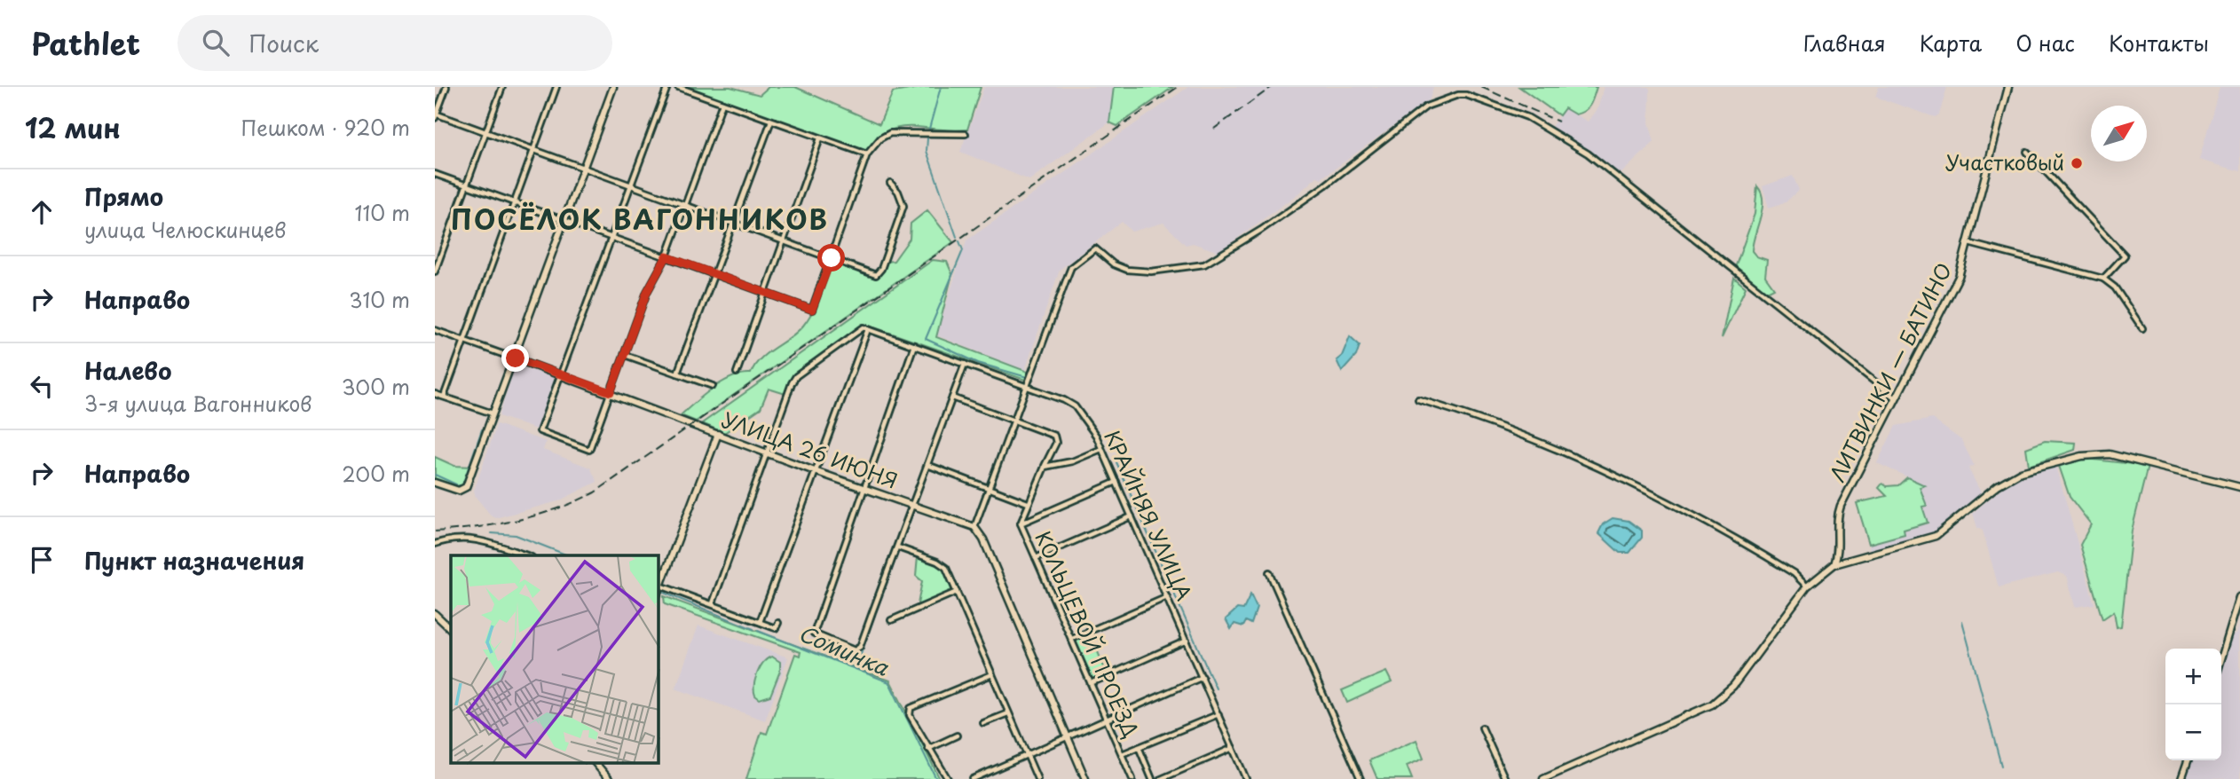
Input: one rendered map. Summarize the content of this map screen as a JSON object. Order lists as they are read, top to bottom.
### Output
{
  "streets": {
    "street": [
      "ЛИТВИНКИ — БАТИНО",
      "УЛИЦА 26 ИЮНЯ",
      "КРАЙНЯЯ УЛИЦА",
      "КОЛЬЦЕВОЙ ПРОЕЗД"
    ]
  },
  "districts": ["ПОСЁЛОК ВАГОННИКОВ"],
  "water": ["Соминка"],
  "places": ["Участковый"],
  "north": "top right",
  "page": {
    "header": "Pathlet",
    "search": "Поиск",
    "nav": [
      "Главная",
      "Карта",
      "О нас",
      "Контакты"
    ],
    "heading": ["12 мин", "Пешком · 920 m"],
    "list": [
      ["Прямо", "улица Челюскинцев", "110 m"],
      ["Направо", "310 m"],
      ["Налево", "3-я улица Вагонников", "300 m"],
      ["Направо", "200 m"],
      "Пункт назначения"
    ],
    "map_buttons": ["+", "−"]
  }
}
